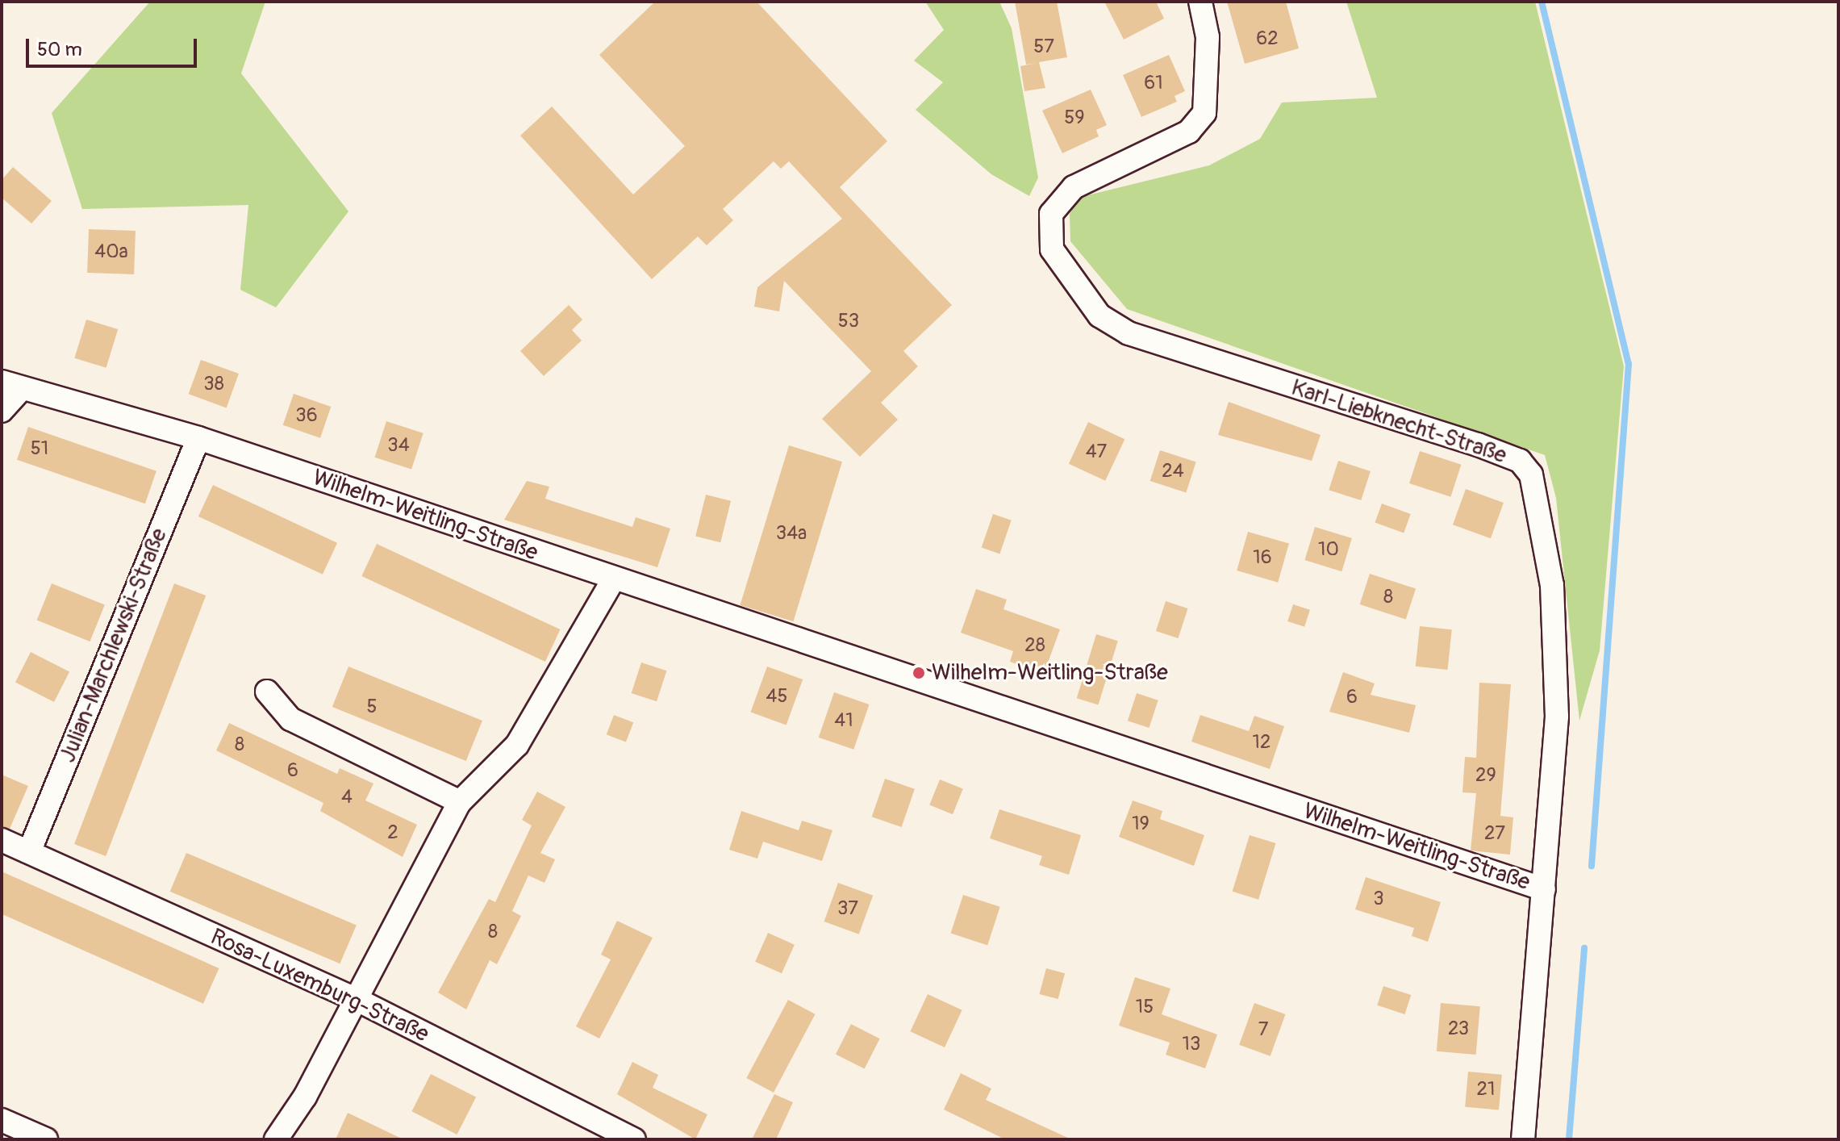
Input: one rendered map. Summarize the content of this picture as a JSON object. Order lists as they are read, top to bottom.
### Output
{
  "streets": {
    "street": [
      "Karl-Liebknecht-Straße",
      "Wilhelm-Weitling-Straße",
      "Julian-Marchlewski-Straße",
      "Rosa-Luxemburg-Straße"
    ]
  },
  "crossings": [
    ["Karl-Liebknecht-Straße", "Wilhelm-Weitling-Straße"],
    ["Wilhelm-Weitling-Straße", "Julian-Marchlewski-Straße"],
    ["Julian-Marchlewski-Straße", "Rosa-Luxemburg-Straße"]
  ],
  "places": ["Wilhelm-Weitling-Straße"],
  "house_numbers": [
    "62",
    "57",
    "61",
    "59",
    "40a",
    "53",
    "38",
    "36",
    "34",
    "51",
    "47",
    "24",
    "34a",
    "10",
    "16",
    "8",
    "28",
    "45",
    "6",
    "5",
    "41",
    "12",
    "8",
    "6",
    "29",
    "4",
    "19",
    "2",
    "27",
    "3",
    "37",
    "8",
    "15",
    "23",
    "7",
    "13",
    "21"
  ],
  "scale_bar": "50 m"
}
